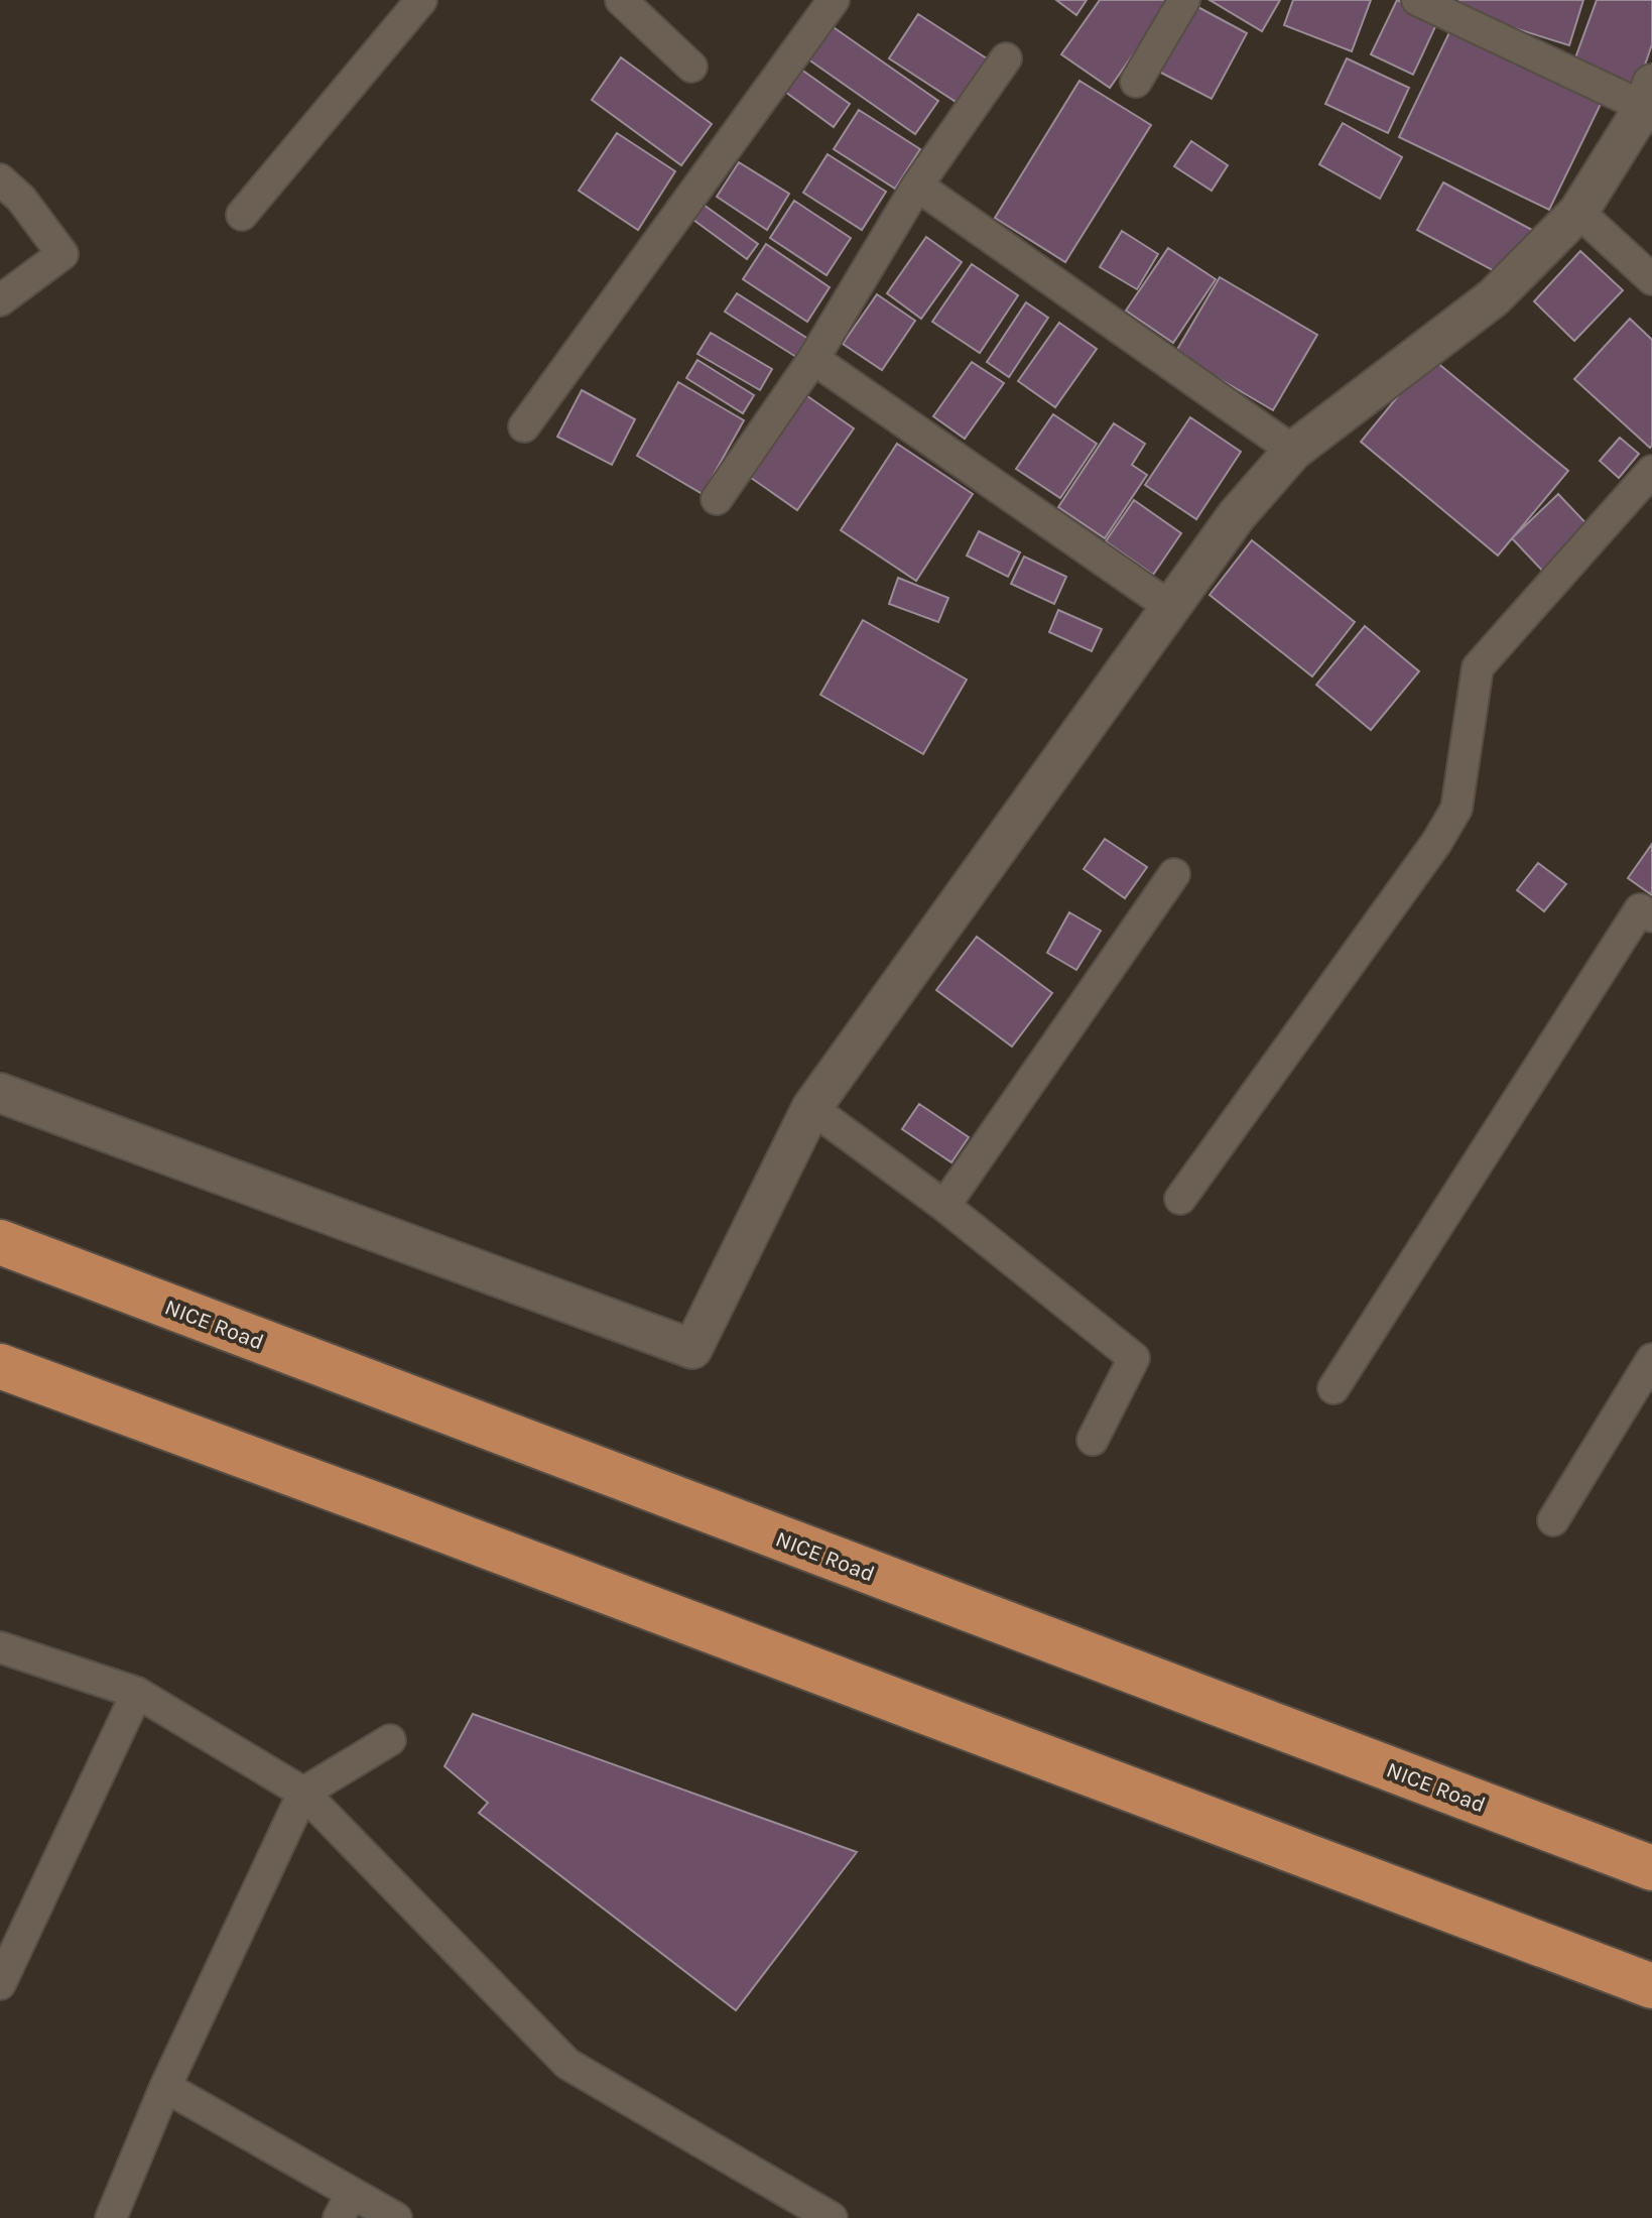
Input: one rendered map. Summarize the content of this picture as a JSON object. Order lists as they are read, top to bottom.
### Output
{
  "streets": {
    "highway": ["NICE Road"]
  }
}
